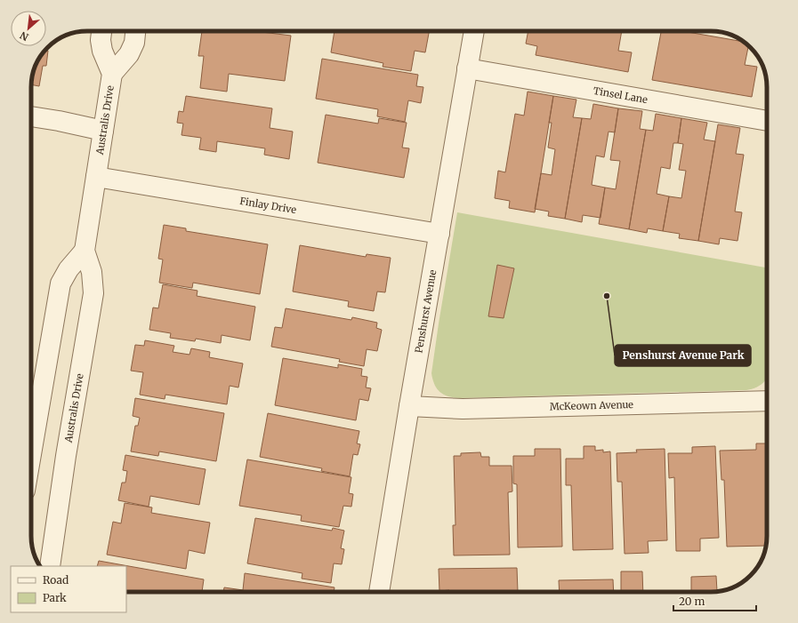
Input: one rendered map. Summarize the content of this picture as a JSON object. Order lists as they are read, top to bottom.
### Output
{
  "streets": {
    "street": [
      "Tinsel Lane",
      "Australis Drive",
      "Finlay Drive",
      "Penshurst Avenue",
      "McKeown Avenue"
    ]
  },
  "crossings": [
    ["Tinsel Lane", "Penshurst Avenue"],
    ["Australis Drive", "Finlay Drive"],
    ["Finlay Drive", "Penshurst Avenue"],
    ["Penshurst Avenue", "McKeown Avenue"]
  ],
  "places": ["Penshurst Avenue Park"],
  "legend": ["Road", "Park"],
  "scale_bar": "20 m",
  "north": "bottom left"
}
